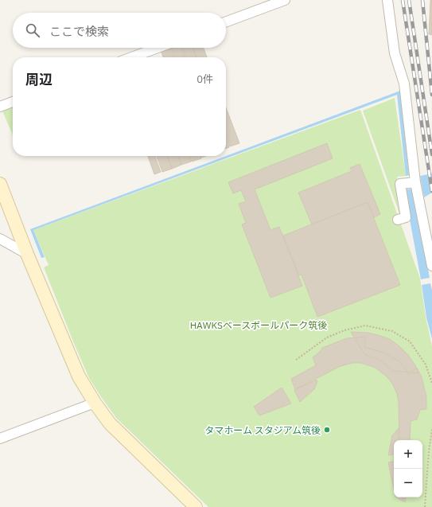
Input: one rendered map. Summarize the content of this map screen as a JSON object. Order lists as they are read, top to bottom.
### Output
{
  "parks": ["HAWKSベースボールパーク筑後"],
  "places": ["タマホーム スタジアム筑後"],
  "page": {
    "search": "ここで検索",
    "heading": ["周辺", "0件"],
    "map_buttons": ["+", "−"]
  }
}
